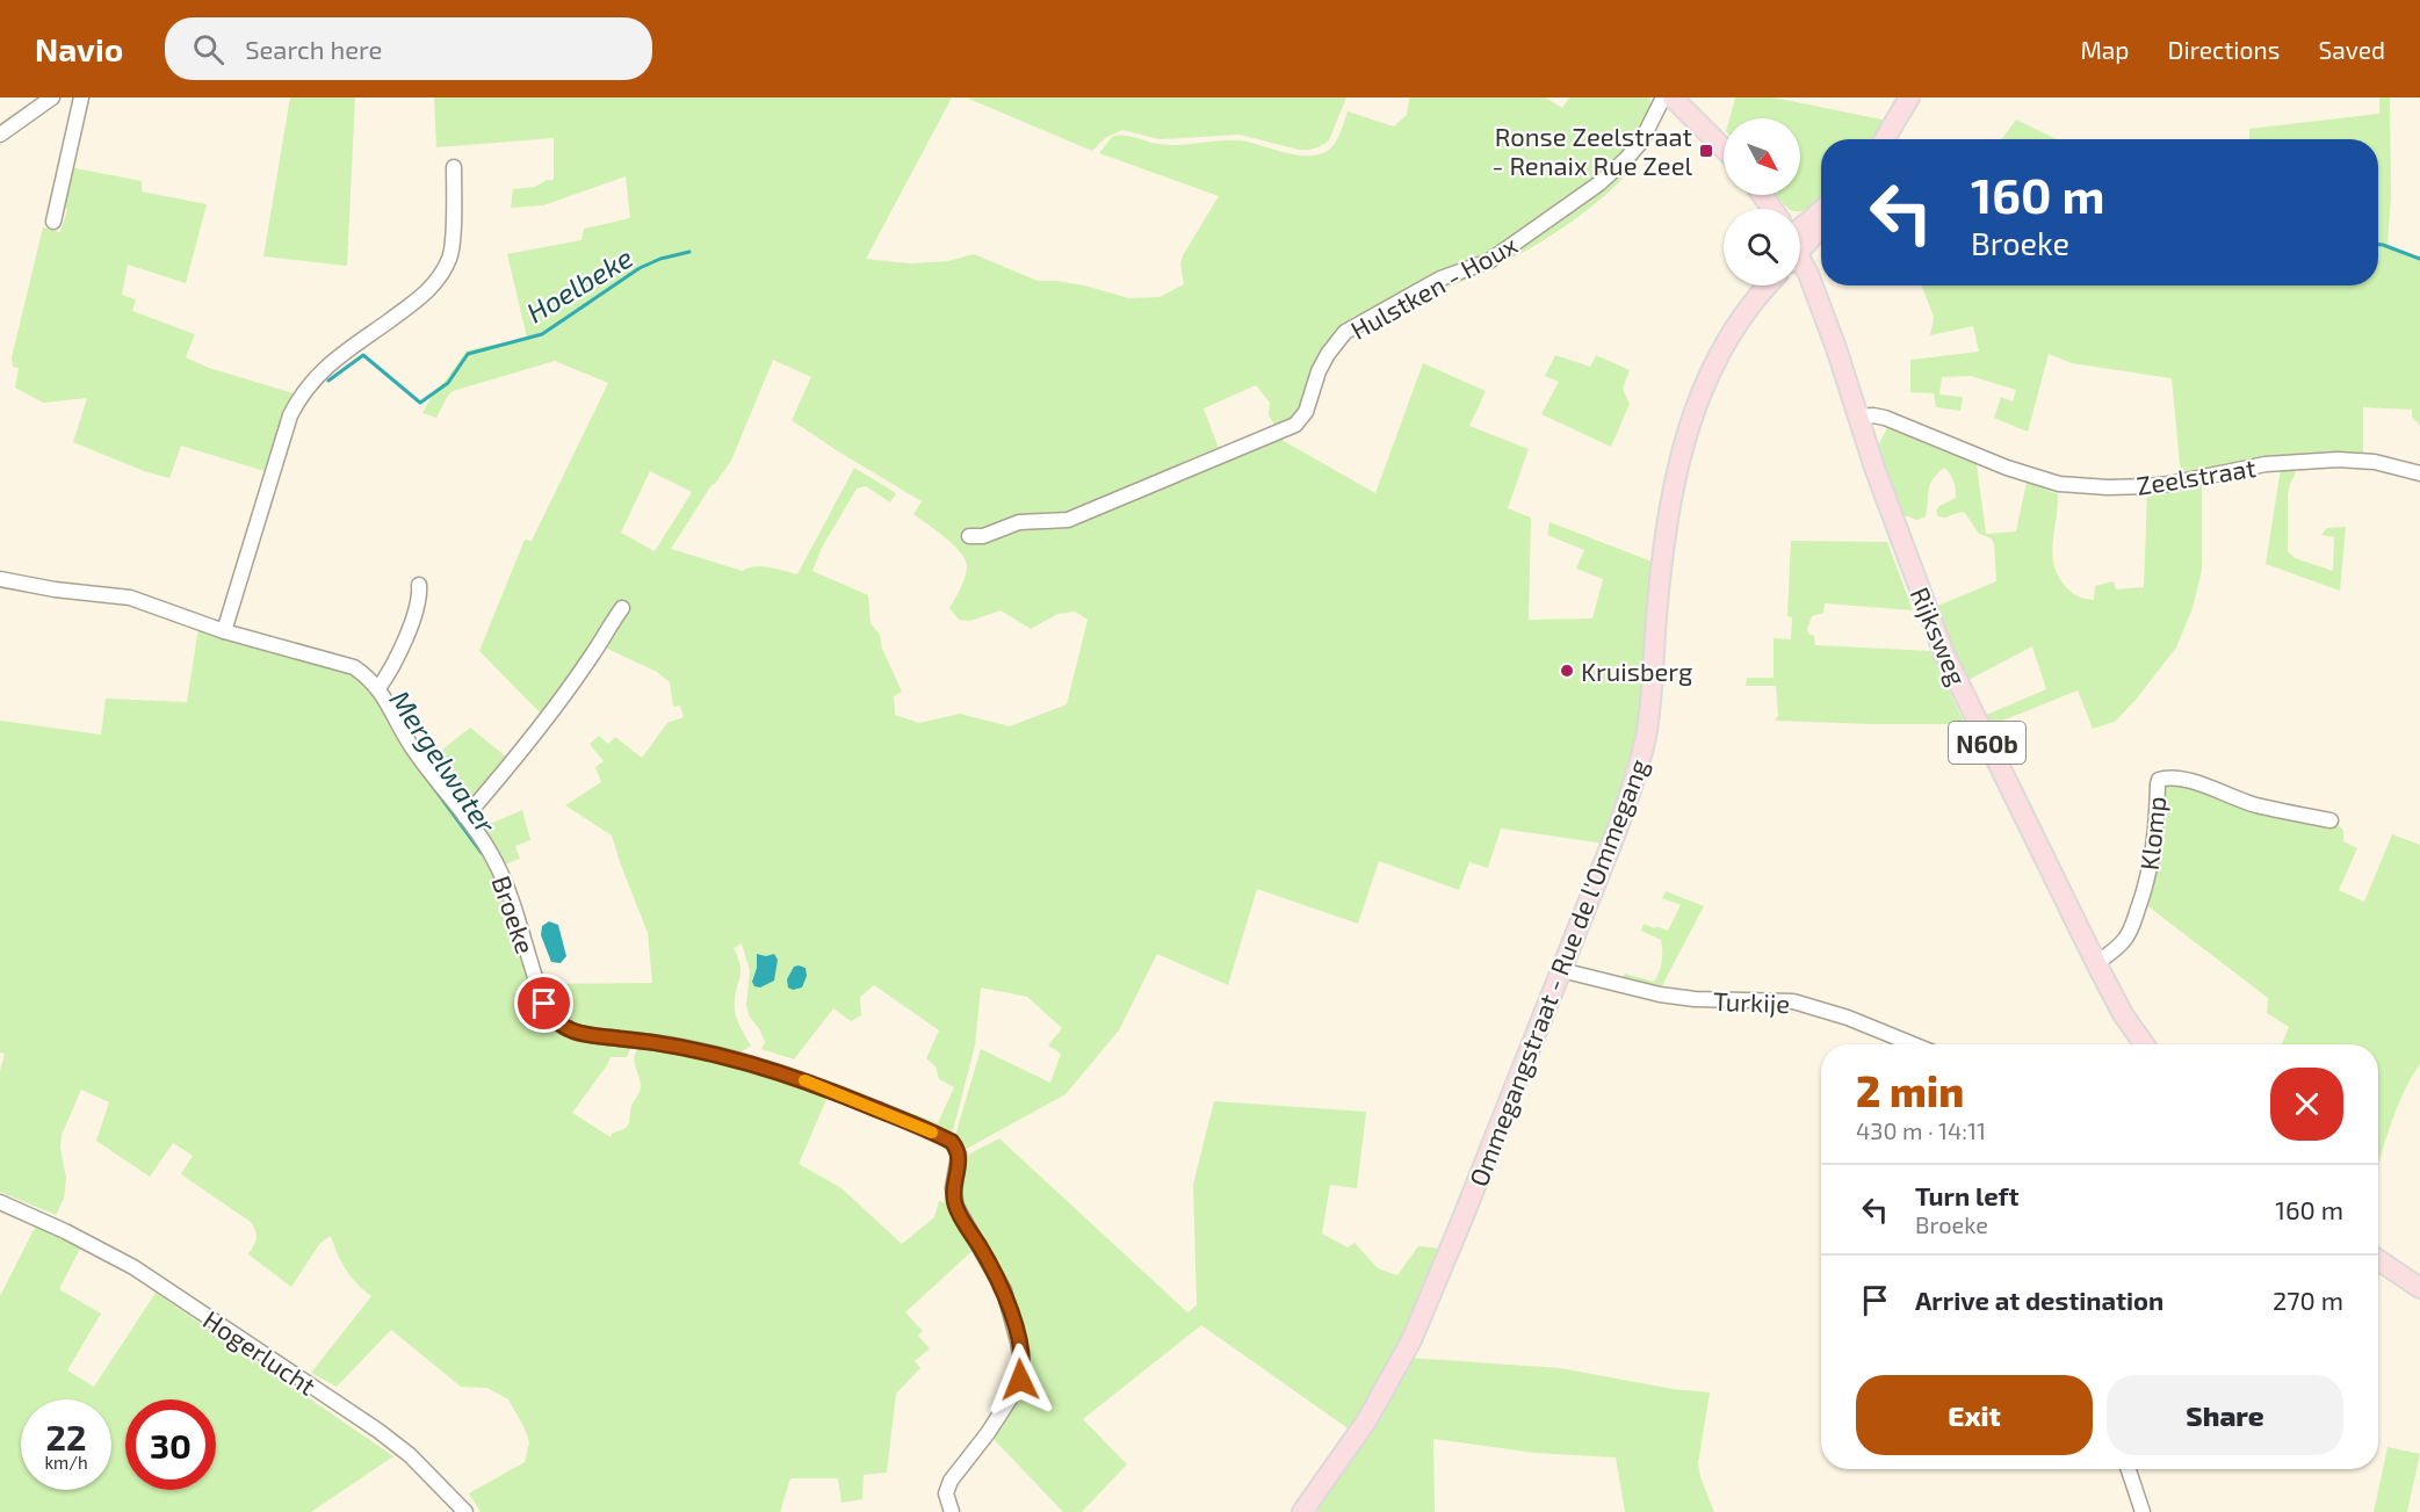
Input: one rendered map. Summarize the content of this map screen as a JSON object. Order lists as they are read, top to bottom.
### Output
{
  "streets": {
    "main road": ["Rijksweg", "N60b", "Ommegangstraat - Rue de l'Ommegang"],
    "street": [
      "Hulstken - Houx",
      "Zeelstraat",
      "Klomp",
      "Broeke",
      "Turkije",
      "Hogerlucht"
    ]
  },
  "crossings": [
    ["Zeelstraat", "Rijksweg"],
    ["Rijksweg", "Klomp"],
    ["Ommegangstraat - Rue de l'Ommegang", "Turkije"]
  ],
  "water": ["Hoelbeke", "Mergelwater"],
  "places": {
    "transit": ["Ronse Zeelstraat - Renaix Rue Zeel"],
    "other": ["Kruisberg"]
  },
  "north": "bottom right",
  "page": {
    "header": "Navio",
    "search": "Search here",
    "nav": ["Map", "Directions", "Saved"],
    "turn": ["160 m", "Broeke"],
    "heading": ["2 min", "430 m · 14:11"],
    "list": [
      {
        "name": "Turn left",
        "note": "Broeke",
        "value": "160 m"
      },
      {
        "name": "Arrive at destination",
        "value": "270 m"
      }
    ],
    "buttons": ["Exit", "Share"],
    "speed": "22 km/h",
    "limit": "30"
  }
}
